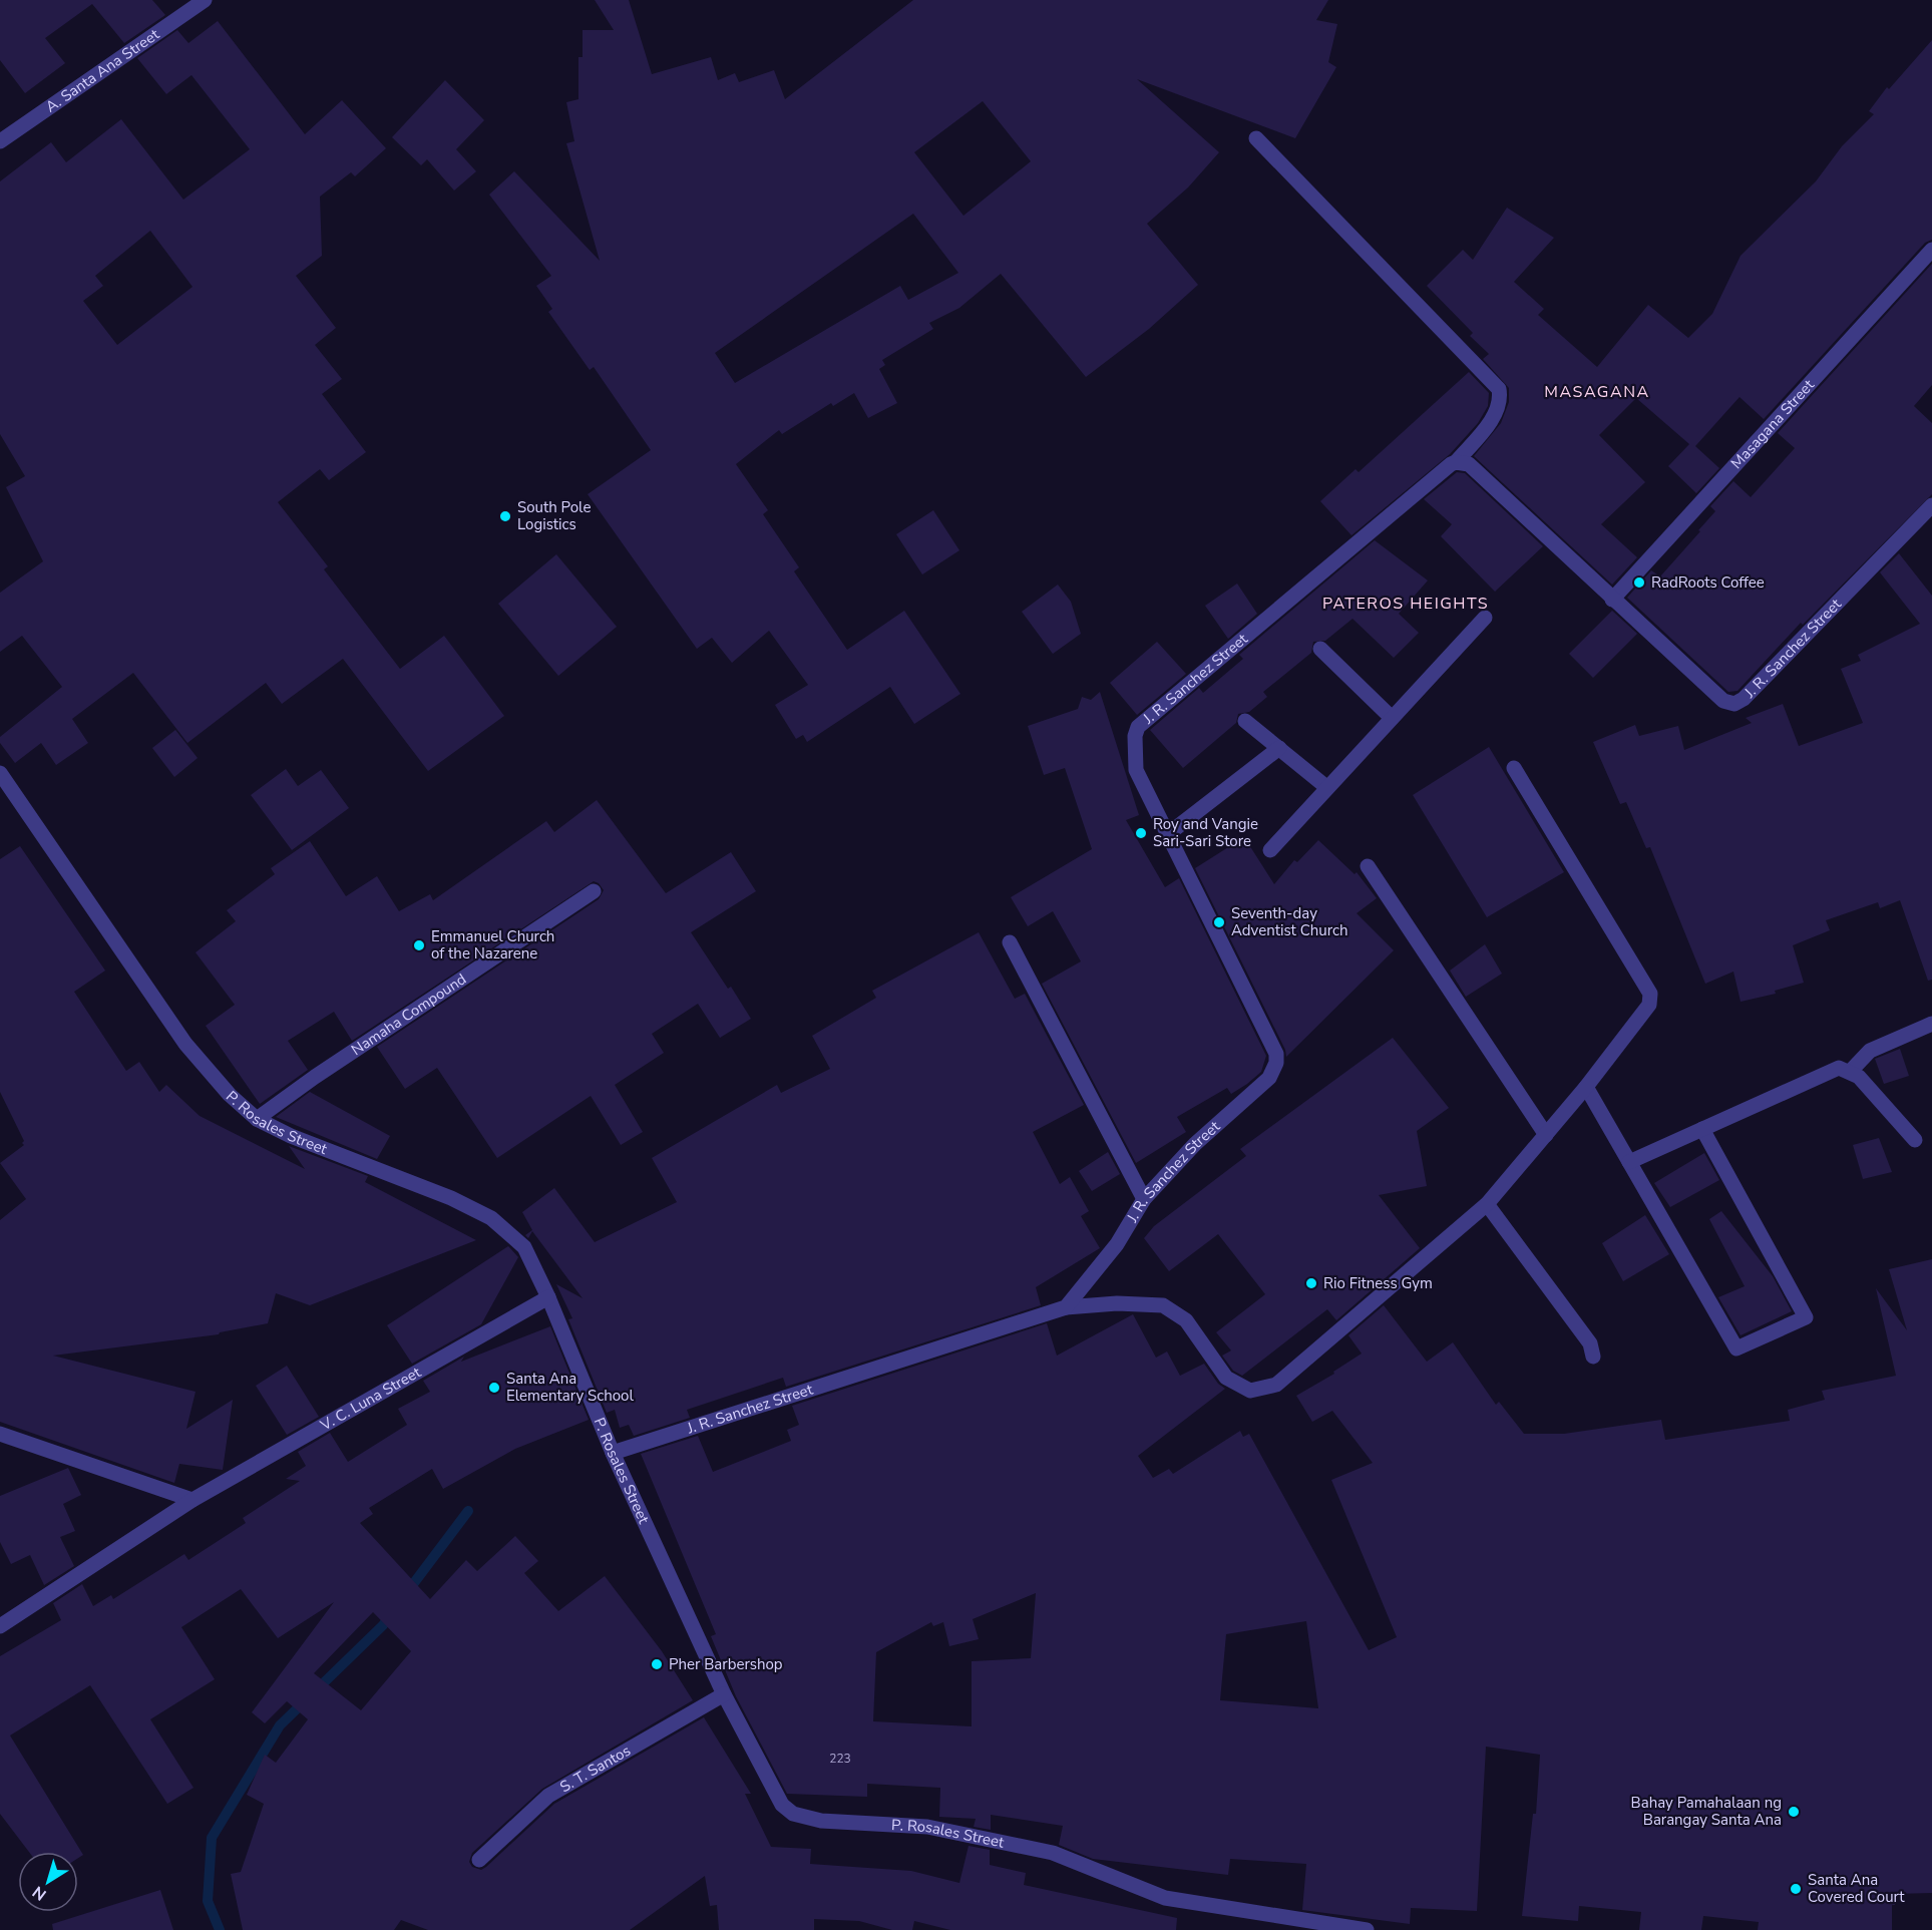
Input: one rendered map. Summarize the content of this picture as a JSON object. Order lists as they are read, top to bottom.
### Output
{
  "streets": {
    "street": [
      "A. Santa Ana Street",
      "Masagana Street",
      "J. R. Sanchez Street",
      "Namaha Compound",
      "P. Rosales Street",
      "V. C. Luna Street",
      "S. T. Santos"
    ]
  },
  "crossings": [
    ["Masagana Street", "J. R. Sanchez Street"],
    ["J. R. Sanchez Street", "P. Rosales Street"],
    ["Namaha Compound", "P. Rosales Street"],
    ["P. Rosales Street", "V. C. Luna Street"],
    ["P. Rosales Street", "S. T. Santos"]
  ],
  "districts": ["MASAGANA", "PATEROS HEIGHTS"],
  "places": [
    "South Pole Logistics",
    "RadRoots Coffee",
    "Roy and Vangie Sari-Sari Store",
    "Seventh-day Adventist Church",
    "Emmanuel Church of the Nazarene",
    "Rio Fitness Gym",
    "Santa Ana Elementary School",
    "Pher Barbershop",
    "Bahay Pamahalaan ng Barangay Santa Ana",
    "Santa Ana Covered Court"
  ],
  "house_numbers": ["223"],
  "north": "bottom left"
}
